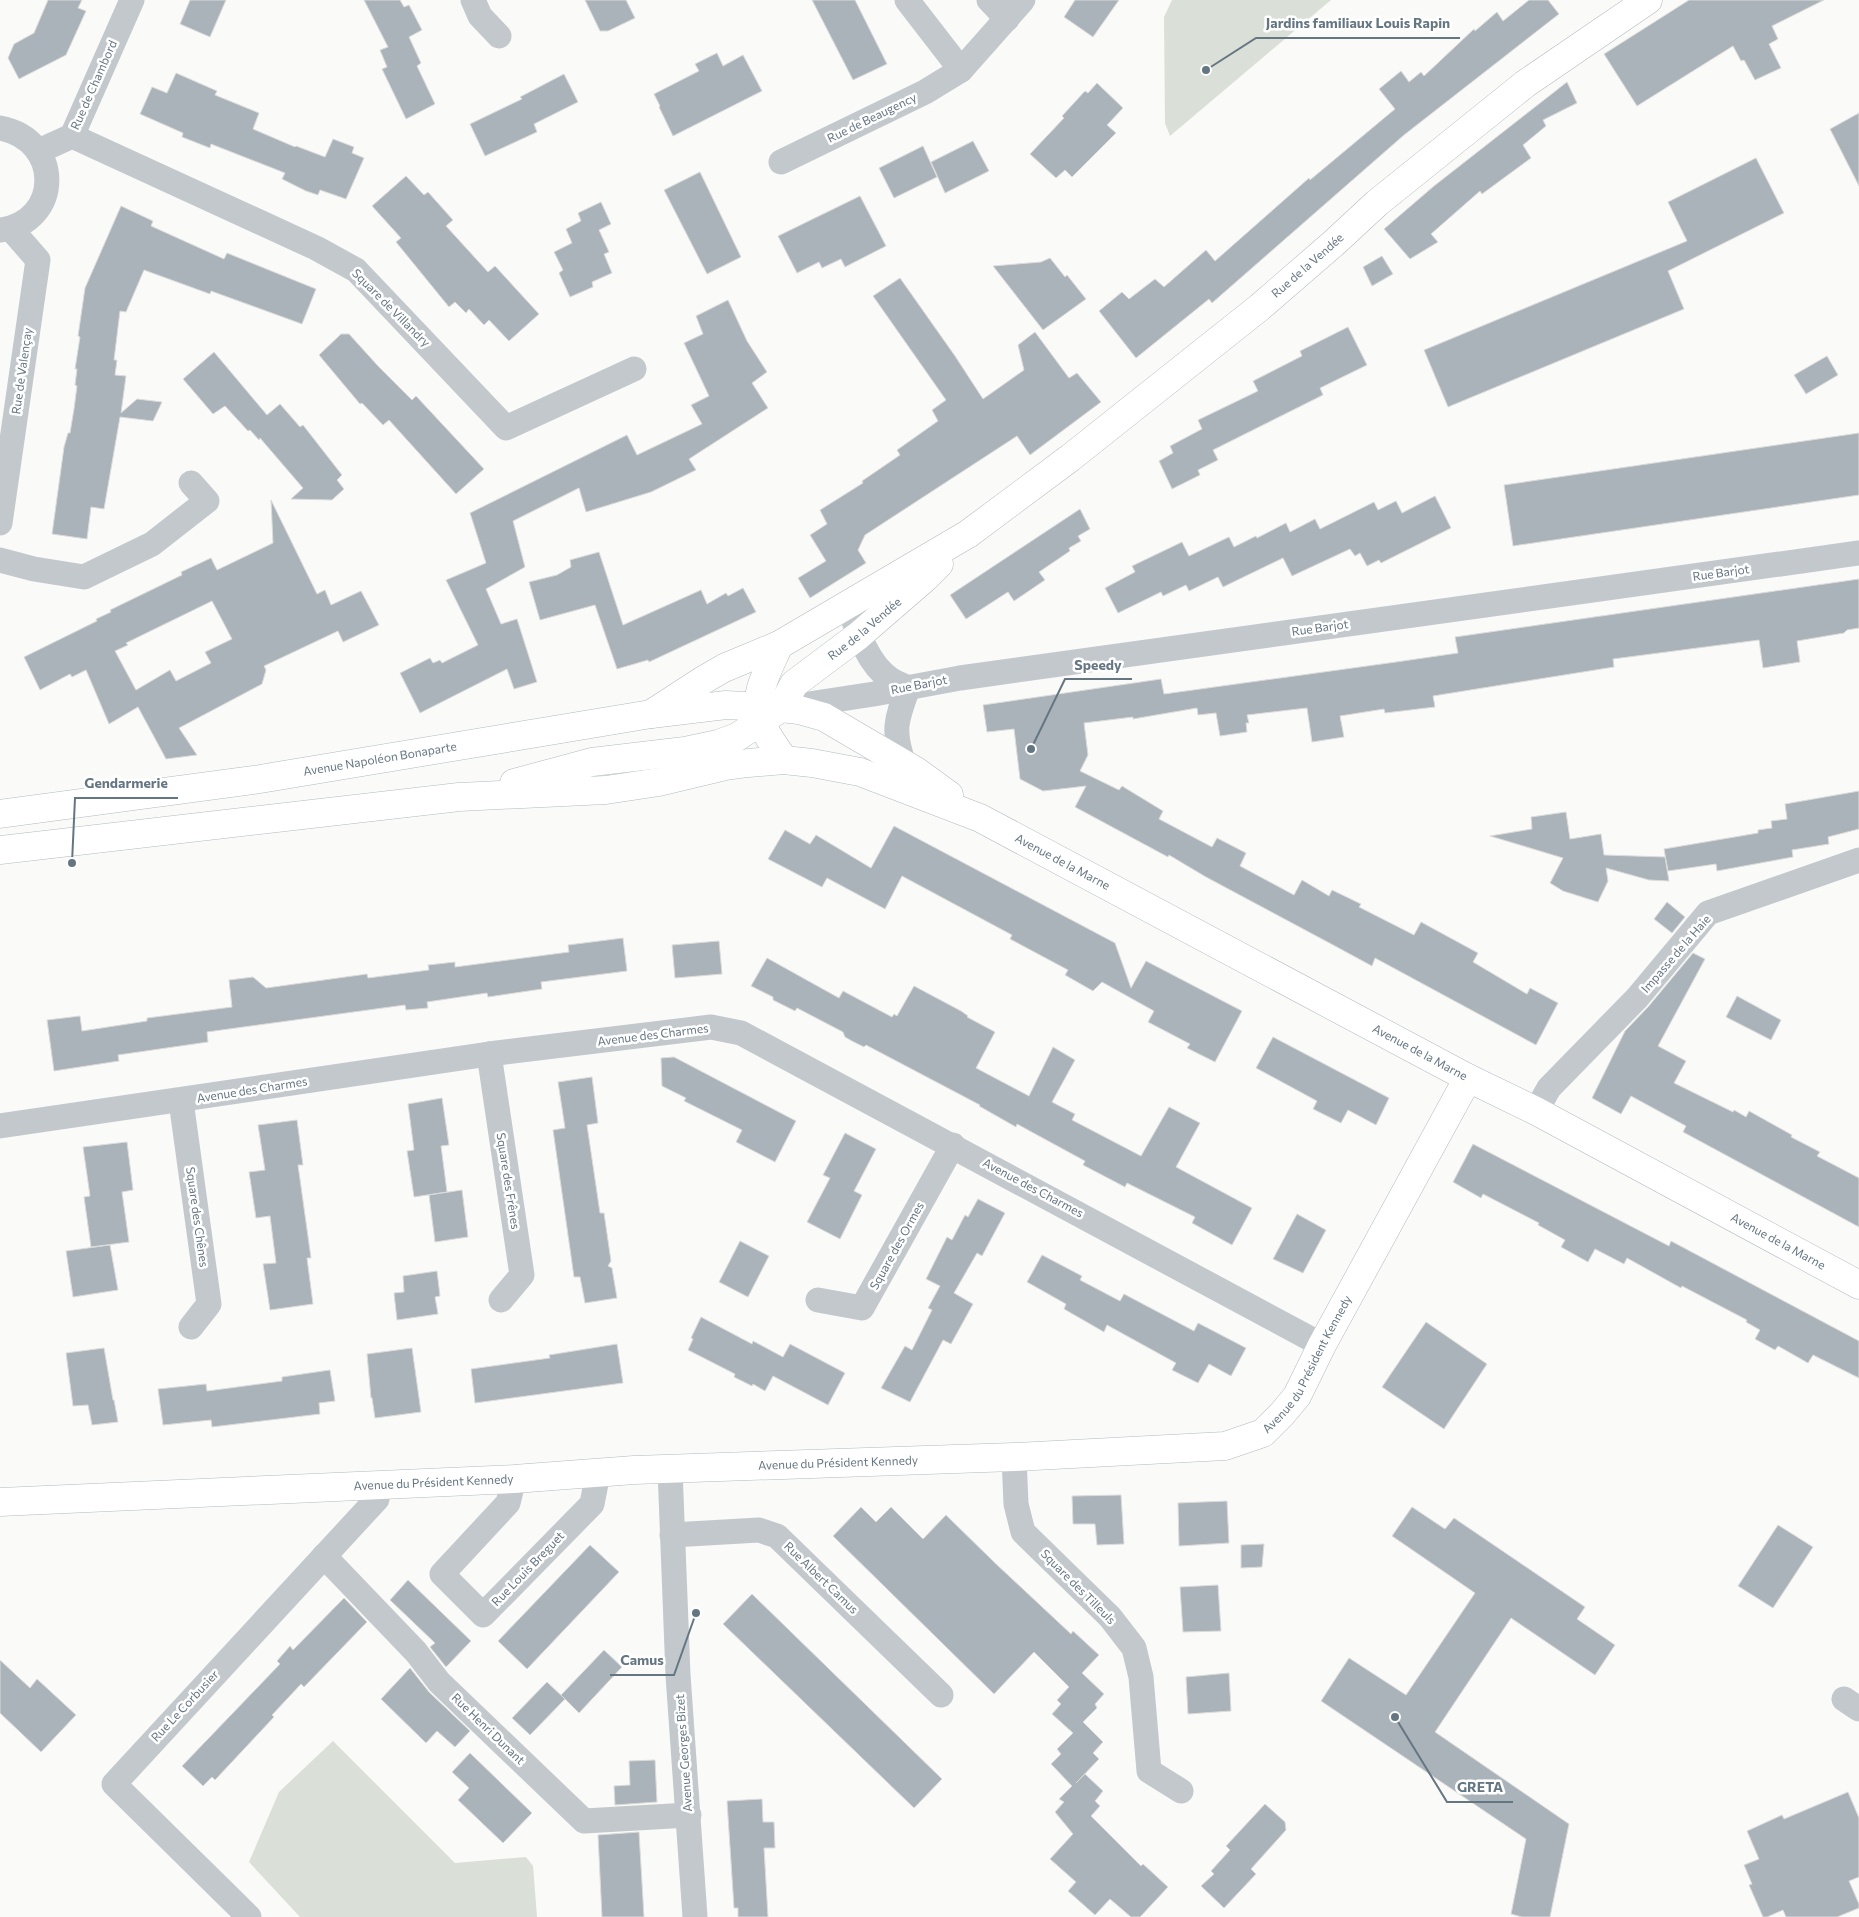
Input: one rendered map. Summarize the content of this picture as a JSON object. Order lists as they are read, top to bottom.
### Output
{
  "streets": {
    "main road": [
      "Rue de la Vendée",
      "Avenue Napoléon Bonaparte",
      "Avenue de la Marne",
      "Avenue du Président Kennedy"
    ],
    "street": [
      "Rue de Chambord",
      "Rue de Beaugency",
      "Square de Villandry",
      "Rue de Valençay",
      "Rue Barjot",
      "Impasse de la Haie",
      "Avenue des Charmes",
      "Square des Frênes",
      "Square des Chênes",
      "Square des Ormes",
      "Rue Louis Breguet",
      "Rue Albert Camus",
      "Square des Tilleuls",
      "Rue Le Corbusier",
      "Rue Henri Dunant",
      "Avenue Georges Bizet"
    ]
  },
  "crossings": [
    ["Rue de Chambord", "Square de Villandry"],
    ["Rue de la Vendée", "Rue Barjot"],
    ["Rue de la Vendée", "Avenue Napoléon Bonaparte"],
    ["Rue de la Vendée", "Avenue de la Marne"],
    ["Rue Barjot", "Avenue Napoléon Bonaparte"],
    ["Rue Barjot", "Avenue de la Marne"],
    ["Avenue Napoléon Bonaparte", "Avenue de la Marne"],
    ["Avenue de la Marne", "Impasse de la Haie"],
    ["Avenue de la Marne", "Avenue du Président Kennedy"],
    ["Avenue des Charmes", "Square des Frênes"],
    ["Avenue des Charmes", "Square des Chênes"],
    ["Avenue des Charmes", "Square des Ormes"],
    ["Avenue des Charmes", "Avenue du Président Kennedy"],
    ["Avenue du Président Kennedy", "Rue Louis Breguet"],
    ["Avenue du Président Kennedy", "Square des Tilleuls"],
    ["Avenue du Président Kennedy", "Rue Le Corbusier"],
    ["Avenue du Président Kennedy", "Avenue Georges Bizet"],
    ["Rue Albert Camus", "Avenue Georges Bizet"],
    ["Rue Le Corbusier", "Rue Henri Dunant"],
    ["Rue Henri Dunant", "Avenue Georges Bizet"]
  ],
  "places": [
    "Jardins familiaux Louis Rapin",
    "Speedy",
    "Gendarmerie",
    "Camus",
    "GRETA"
  ]
}
